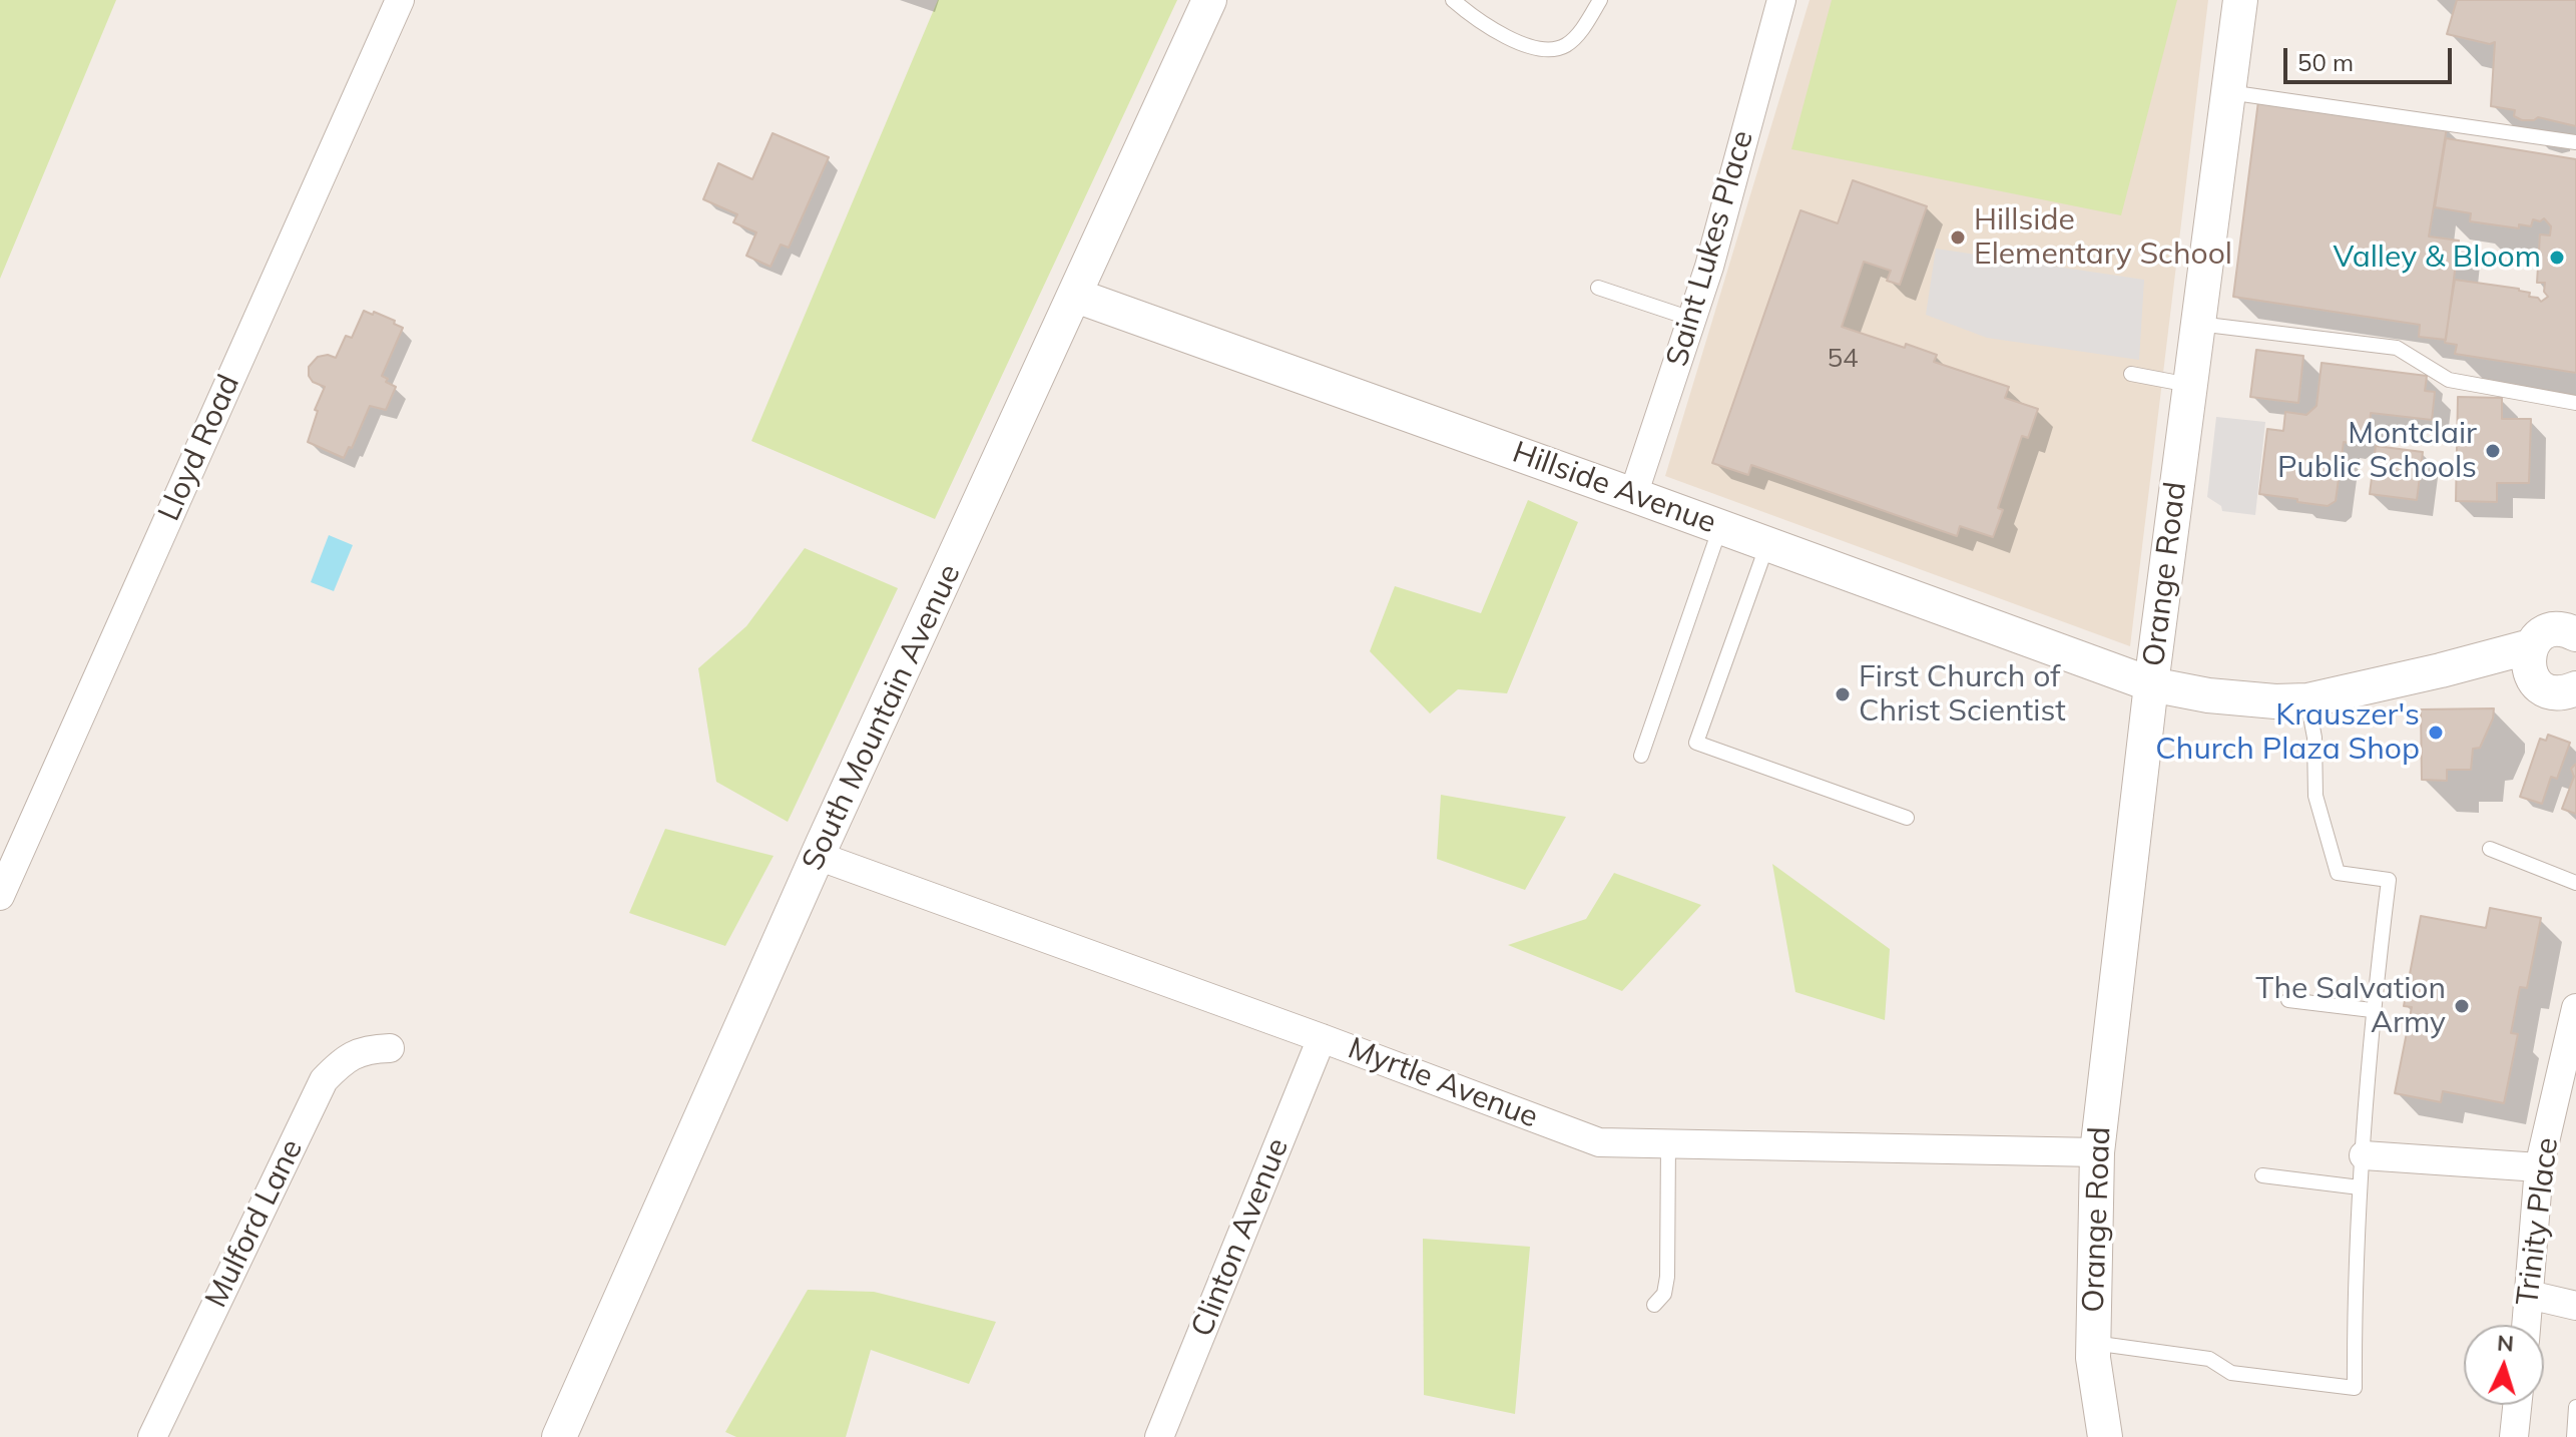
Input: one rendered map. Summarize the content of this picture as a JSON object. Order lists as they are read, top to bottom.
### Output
{
  "streets": {
    "street": [
      "Saint Lukes Place",
      "Lloyd Road",
      "Hillside Avenue",
      "Orange Road",
      "South Mountain Avenue",
      "Myrtle Avenue",
      "Trinity Place",
      "Mulford Lane",
      "Clinton Avenue"
    ]
  },
  "crossings": [
    ["Saint Lukes Place", "Hillside Avenue"],
    ["Hillside Avenue", "Orange Road"],
    ["Hillside Avenue", "South Mountain Avenue"],
    ["Orange Road", "Myrtle Avenue"],
    ["South Mountain Avenue", "Myrtle Avenue"],
    ["Myrtle Avenue", "Clinton Avenue"]
  ],
  "places": [
    "Hillside Elementary School",
    "Valley & Bloom",
    "Montclair Public Schools",
    "First Church of Christ Scientist",
    "Krauszer's Church Plaza Shop",
    "The Salvation Army"
  ],
  "house_numbers": ["54"],
  "scale_bar": "50 m",
  "north": "top"
}
